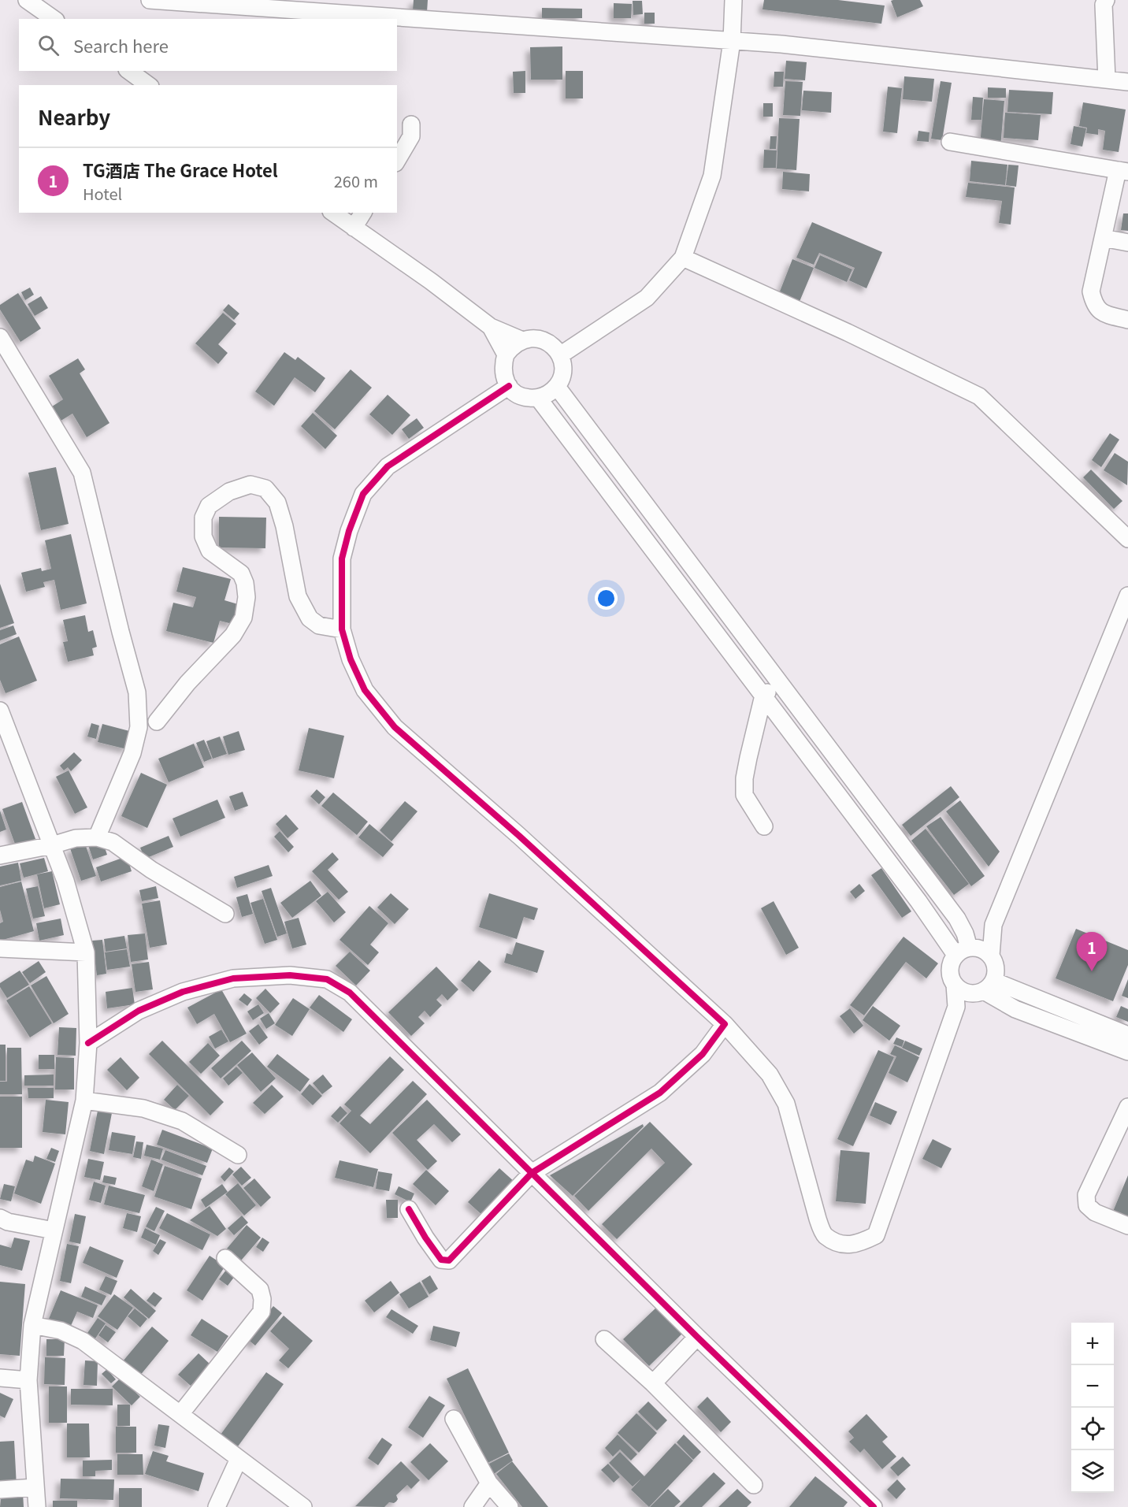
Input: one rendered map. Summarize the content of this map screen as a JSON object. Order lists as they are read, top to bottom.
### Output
{
  "page": {
    "search": "Search here",
    "heading": "Nearby",
    "list": [
      {
        "mark": "1",
        "name": "TG酒店 The Grace Hotel",
        "note": "Hotel",
        "value": "260 m"
      }
    ],
    "pins": "1",
    "map_buttons": ["+", "−"]
  }
}
